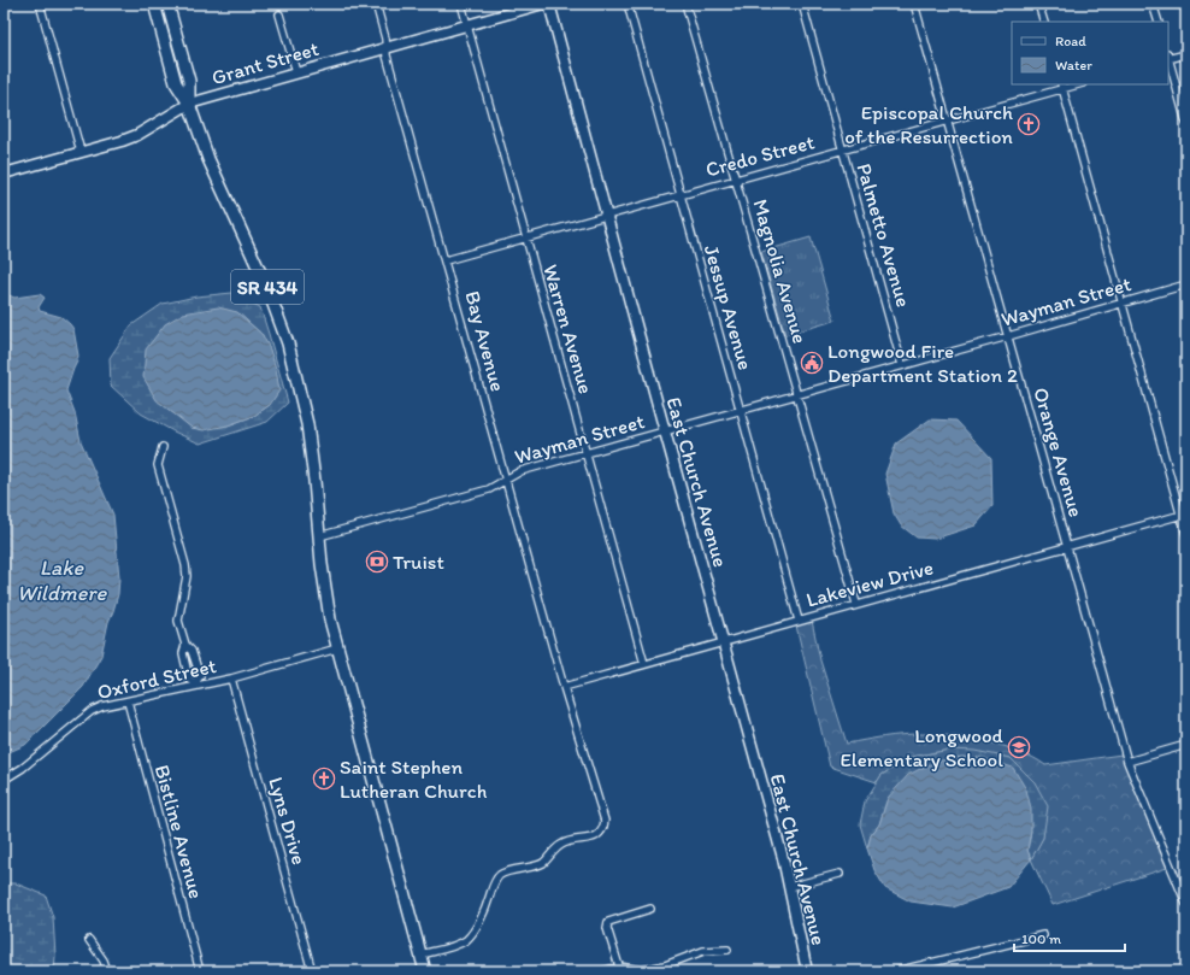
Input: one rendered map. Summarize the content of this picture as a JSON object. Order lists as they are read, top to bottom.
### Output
{
  "streets": {
    "main road": ["SR 434"],
    "street": [
      "Grant Street",
      "Credo Street",
      "Palmetto Avenue",
      "Magnolia Avenue",
      "Wayman Street",
      "Jessup Avenue",
      "Warren Avenue",
      "Bay Avenue",
      "Orange Avenue",
      "East Church Avenue",
      "Lakeview Drive",
      "Oxford Street",
      "Lyns Drive",
      "Bistline Avenue"
    ]
  },
  "crossings": [
    ["Grant Street", "SR 434"],
    ["Grant Street", "Warren Avenue"],
    ["Grant Street", "Bay Avenue"],
    ["Credo Street", "Palmetto Avenue"],
    ["Credo Street", "Magnolia Avenue"],
    ["Credo Street", "Jessup Avenue"],
    ["Credo Street", "Warren Avenue"],
    ["Credo Street", "Bay Avenue"],
    ["Credo Street", "Orange Avenue"],
    ["Credo Street", "East Church Avenue"],
    ["Palmetto Avenue", "Wayman Street"],
    ["Magnolia Avenue", "Wayman Street"],
    ["Magnolia Avenue", "Lakeview Drive"],
    ["SR 434", "Wayman Street"],
    ["SR 434", "Bay Avenue"],
    ["SR 434", "Oxford Street"],
    ["Wayman Street", "Jessup Avenue"],
    ["Wayman Street", "Warren Avenue"],
    ["Wayman Street", "Bay Avenue"],
    ["Wayman Street", "Orange Avenue"],
    ["Wayman Street", "East Church Avenue"],
    ["Jessup Avenue", "Lakeview Drive"],
    ["Warren Avenue", "Lakeview Drive"],
    ["Bay Avenue", "Lakeview Drive"],
    ["Orange Avenue", "Lakeview Drive"],
    ["East Church Avenue", "Lakeview Drive"],
    ["Oxford Street", "Lyns Drive"],
    ["Oxford Street", "Bistline Avenue"]
  ],
  "water": ["Lake Wildmere"],
  "places": {
    "church": ["Episcopal Church of the Resurrection", "Saint Stephen Lutheran Church"],
    "public building": ["Longwood Fire Department Station 2"],
    "bank": ["Truist"],
    "school or university": ["Longwood Elementary School"]
  },
  "legend": ["Road", "Water"],
  "scale_bar": "100 m"
}
